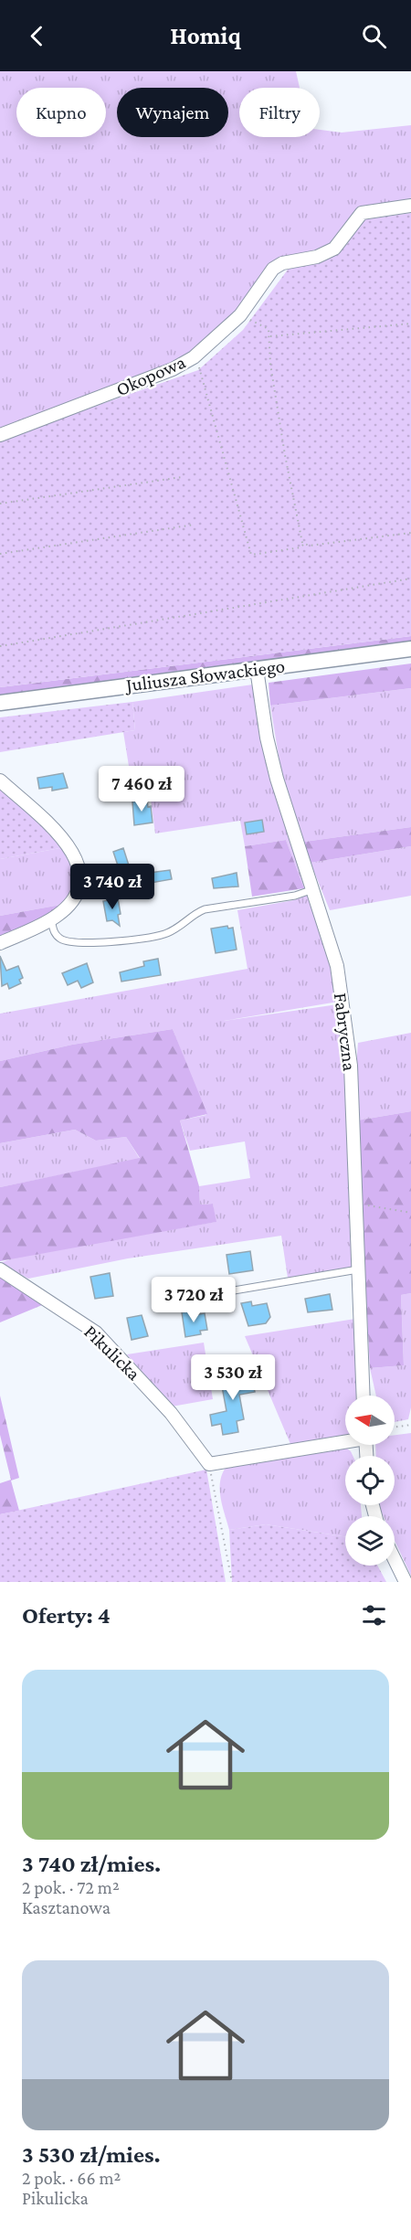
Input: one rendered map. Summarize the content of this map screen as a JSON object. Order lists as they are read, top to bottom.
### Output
{
  "streets": {
    "street": [
      "Okopowa",
      "Juliusza Słowackiego",
      "Fabryczna",
      "Pikulicka"
    ]
  },
  "crossings": [
    ["Juliusza Słowackiego", "Fabryczna"]
  ],
  "north": "left",
  "page": {
    "header": "Homiq",
    "chip": ["Kupno", "Wynajem", "Filtry"],
    "price": [
      "7 460 zł",
      "3 740 zł",
      "3 720 zł",
      "3 530 zł"
    ],
    "heading": "Oferty: 4",
    "list": [
      {
        "name": "3 740 zł/mies.",
        "note": "2 pok. · 72 m² · Kasztanowa"
      },
      {
        "name": "3 530 zł/mies.",
        "note": "2 pok. · 66 m² · Pikulicka"
      }
    ]
  }
}
